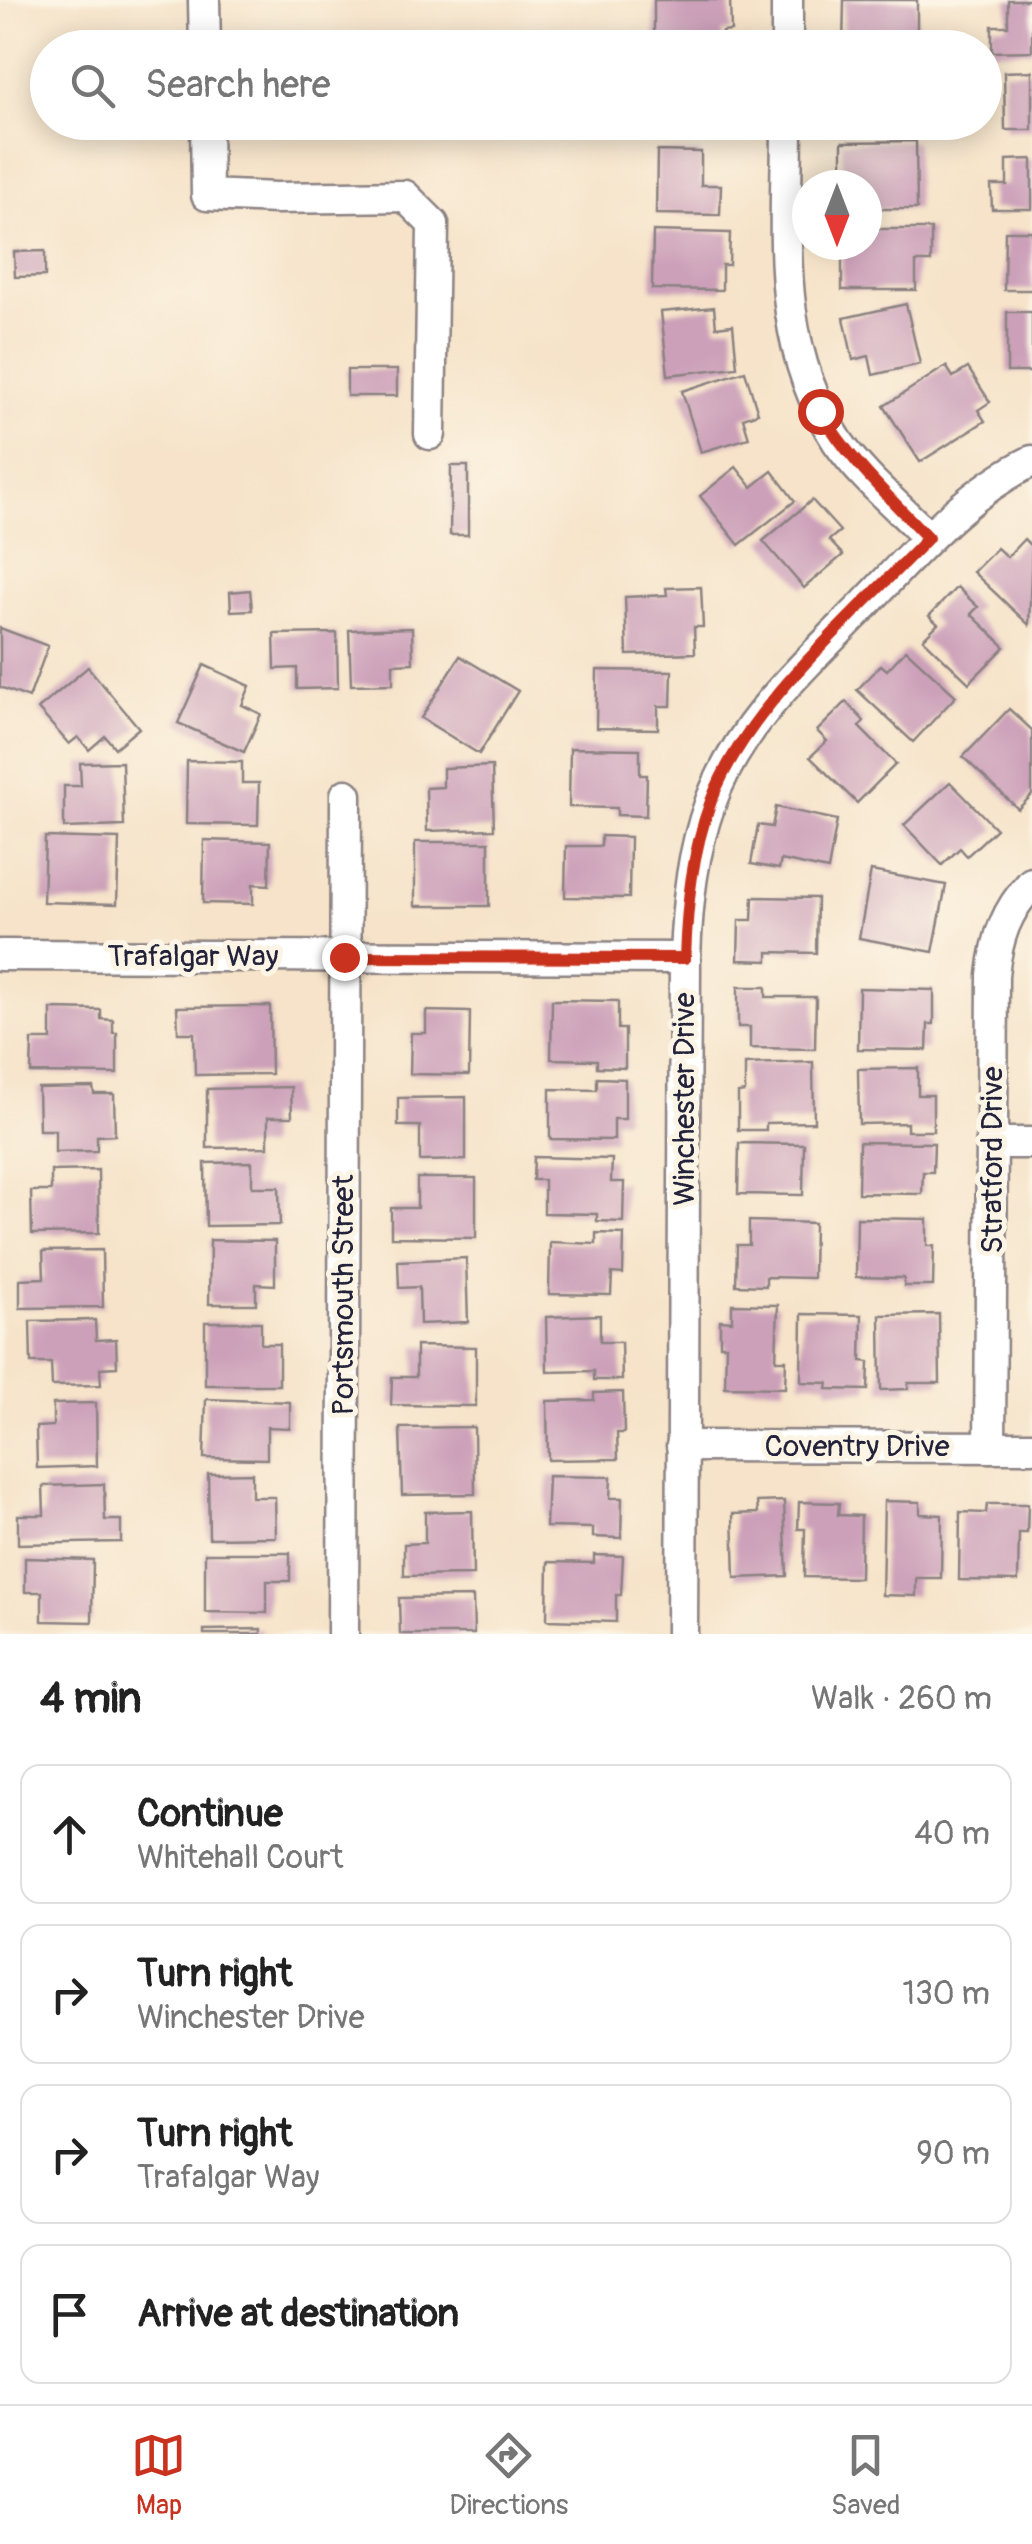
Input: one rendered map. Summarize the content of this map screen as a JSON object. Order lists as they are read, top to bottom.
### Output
{
  "streets": {
    "street": [
      "Trafalgar Way",
      "Winchester Drive",
      "Stratford Drive",
      "Portsmouth Street",
      "Coventry Drive"
    ]
  },
  "crossings": [
    ["Trafalgar Way", "Winchester Drive"],
    ["Trafalgar Way", "Portsmouth Street"],
    ["Winchester Drive", "Coventry Drive"],
    ["Stratford Drive", "Coventry Drive"]
  ],
  "north": "bottom",
  "page": {
    "search": "Search here",
    "heading": ["4 min", "Walk · 260 m"],
    "list": [
      ["Continue", "Whitehall Court", "40 m"],
      ["Turn right", "Winchester Drive", "130 m"],
      ["Turn right", "Trafalgar Way", "90 m"],
      "Arrive at destination"
    ],
    "nav": ["Map", "Directions", "Saved"]
  }
}
